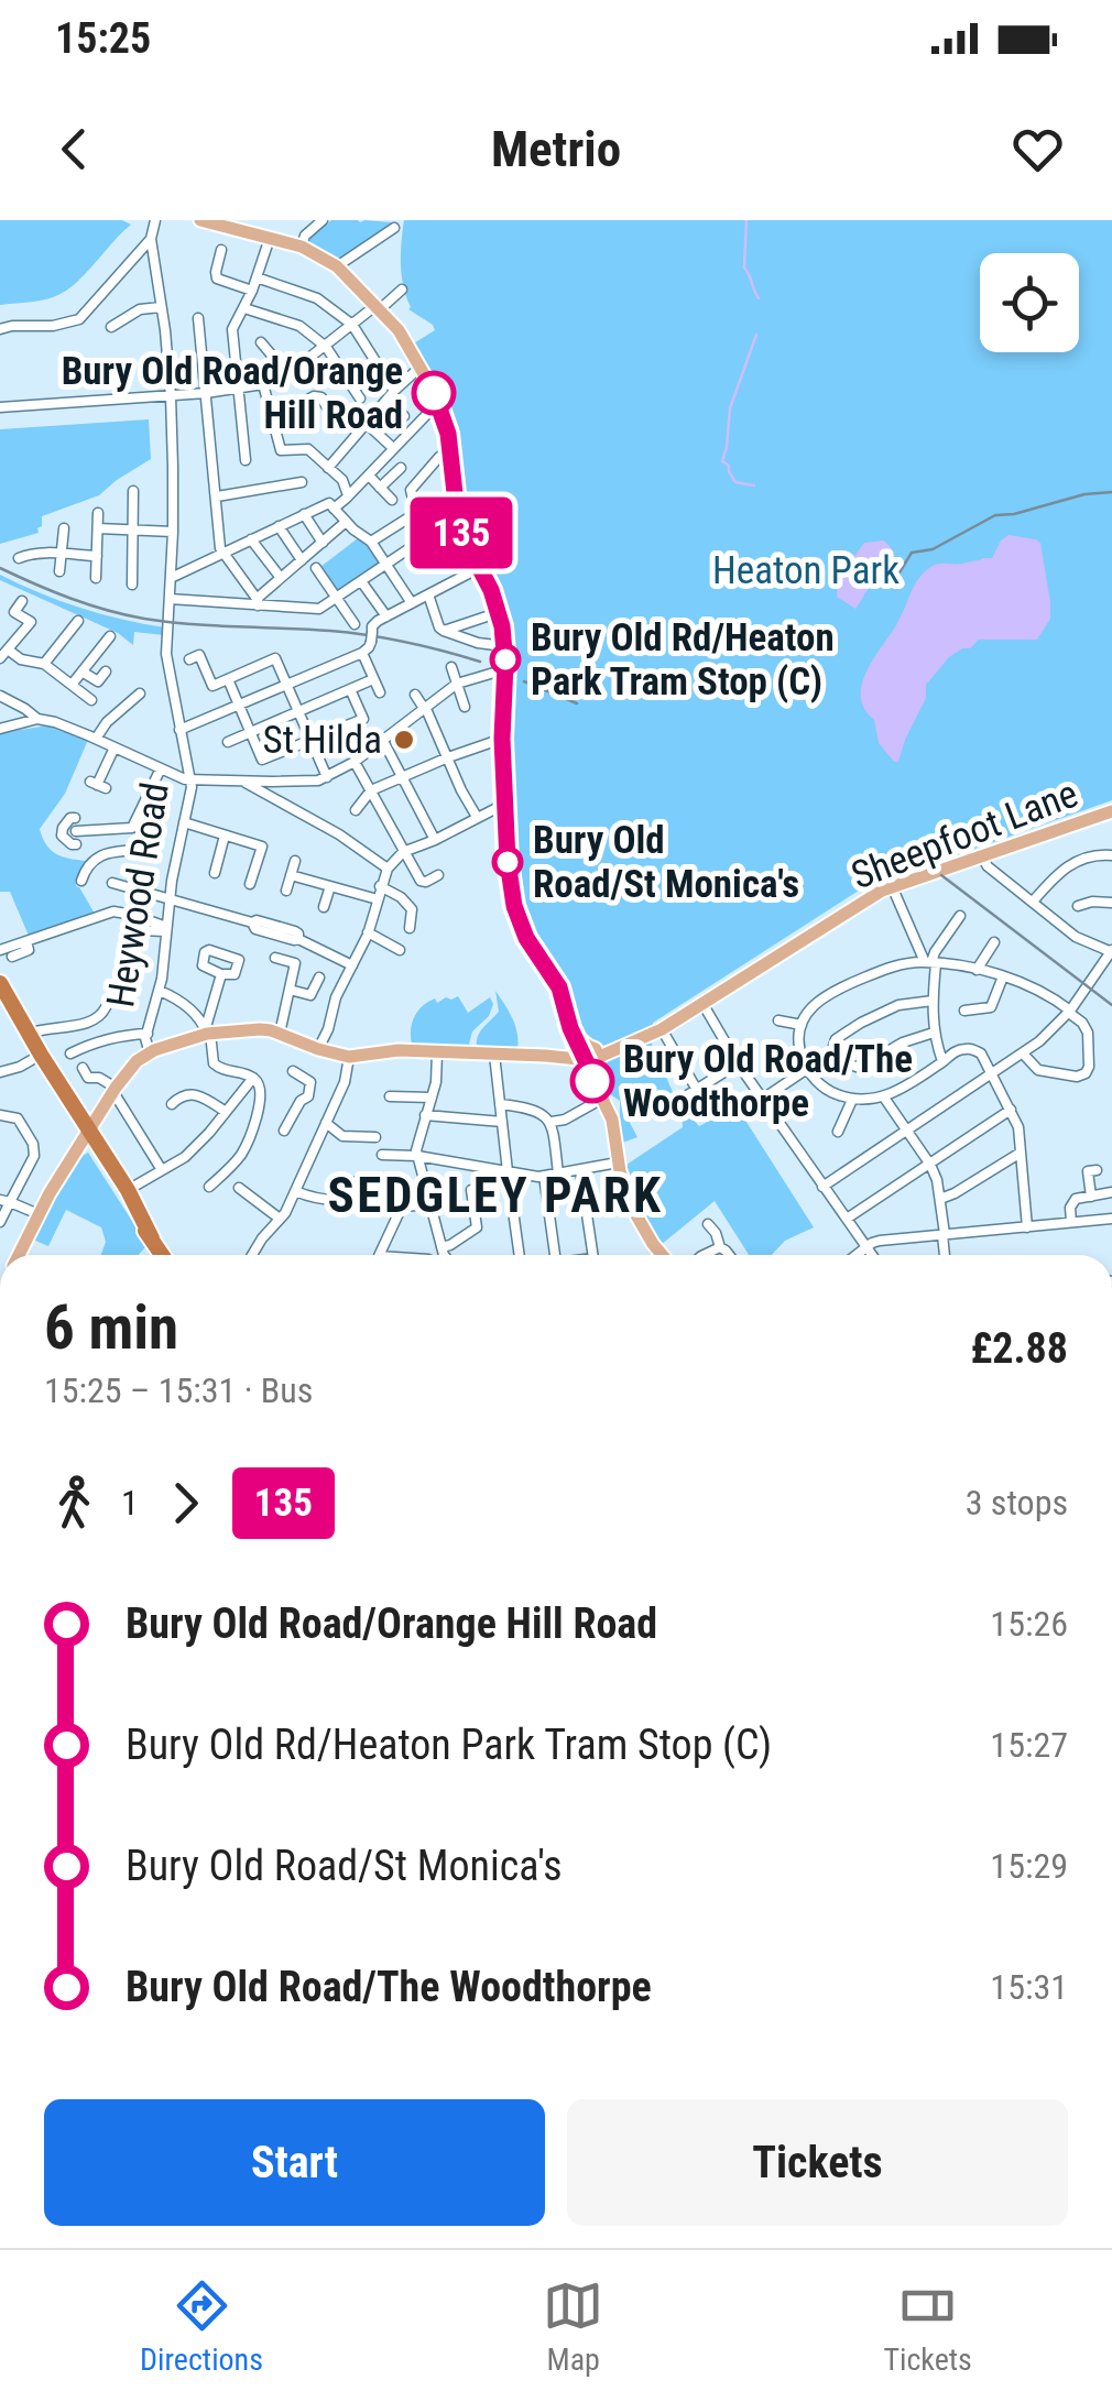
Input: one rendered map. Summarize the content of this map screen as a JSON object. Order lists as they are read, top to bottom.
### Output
{
  "streets": {
    "main road": ["Sheepfoot Lane"],
    "street": ["Heywood Road"]
  },
  "districts": ["SEDGLEY PARK"],
  "parks": ["Heaton Park"],
  "places": [
    "Bury Old Road/Orange Hill Road",
    "Bury Old Rd/Heaton Park Tram Stop (C)",
    "St Hilda",
    "Bury Old Road/St Monica's",
    "Bury Old Road/The Woodthorpe"
  ],
  "lines": ["bus line 135"],
  "page": {
    "status": "15:25",
    "header": "Metrio",
    "on_map": "135",
    "heading": ["6 min", "15:25 – 15:31 · Bus", "£2.88"],
    "legs": ["1", "135", "3 stops"],
    "list": [
      {
        "name": "Bury Old Road/Orange Hill Road",
        "value": "15:26"
      },
      {
        "name": "Bury Old Rd/Heaton Park Tram Stop (C)",
        "value": "15:27"
      },
      {
        "name": "Bury Old Road/St Monica's",
        "value": "15:29"
      },
      {
        "name": "Bury Old Road/The Woodthorpe",
        "value": "15:31"
      }
    ],
    "buttons": ["Start", "Tickets"],
    "tabs": ["Directions", "Map", "Tickets"]
  }
}
